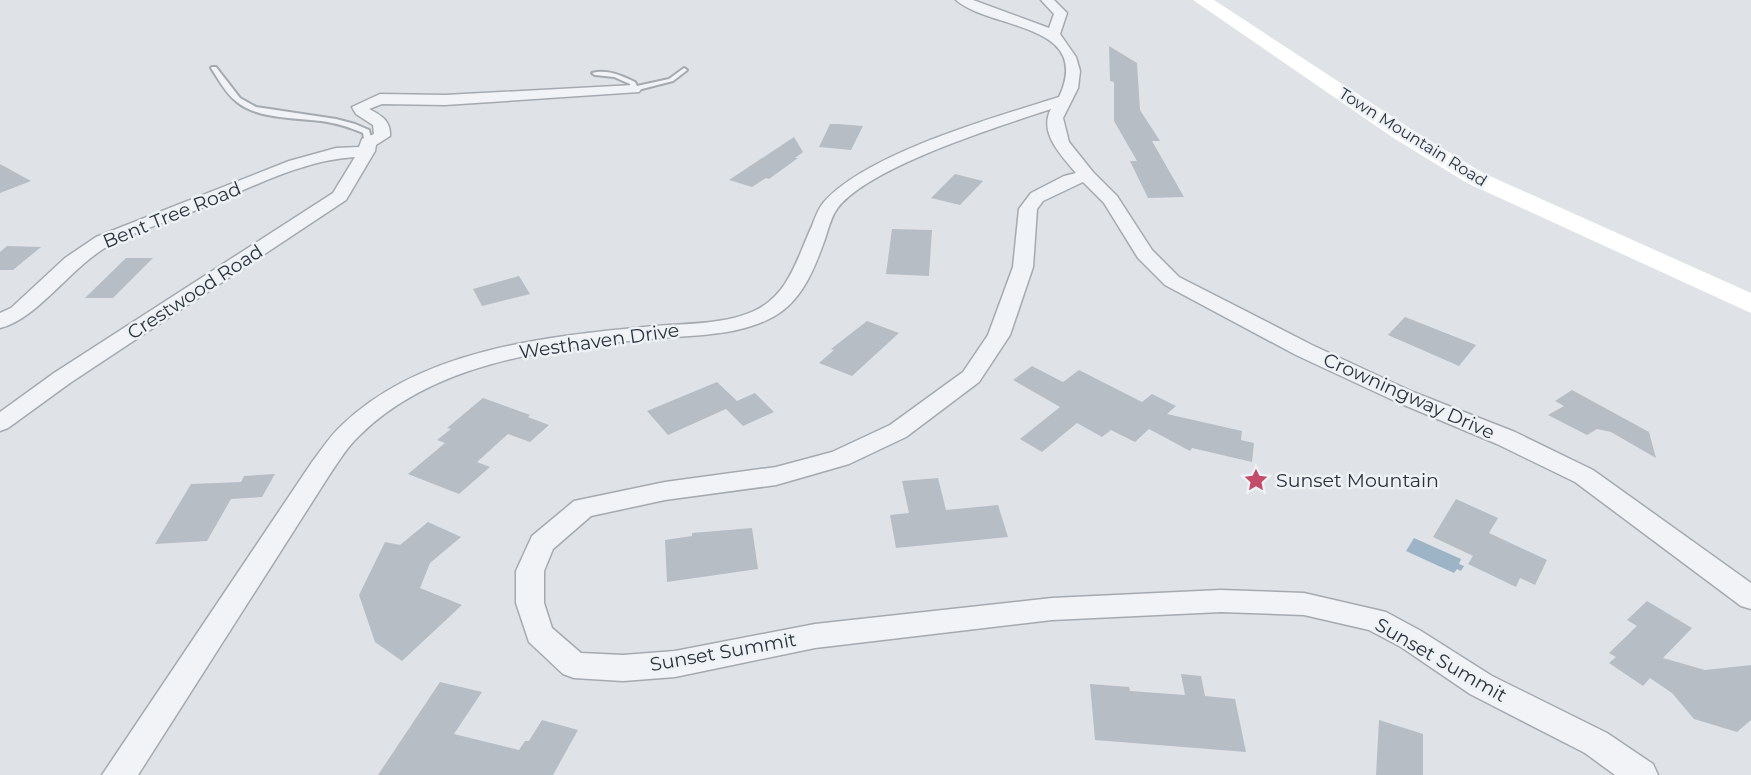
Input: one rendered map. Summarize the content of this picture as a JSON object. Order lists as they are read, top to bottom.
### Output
{
  "streets": {
    "main road": ["Town Mountain Road"],
    "street": [
      "Bent Tree Road",
      "Crestwood Road",
      "Westhaven Drive",
      "Crowningway Drive",
      "Sunset Summit"
    ]
  },
  "crossings": [
    ["Bent Tree Road", "Crestwood Road"],
    ["Crowningway Drive", "Sunset Summit"]
  ],
  "places": {
    "place": ["Sunset Mountain"]
  }
}
